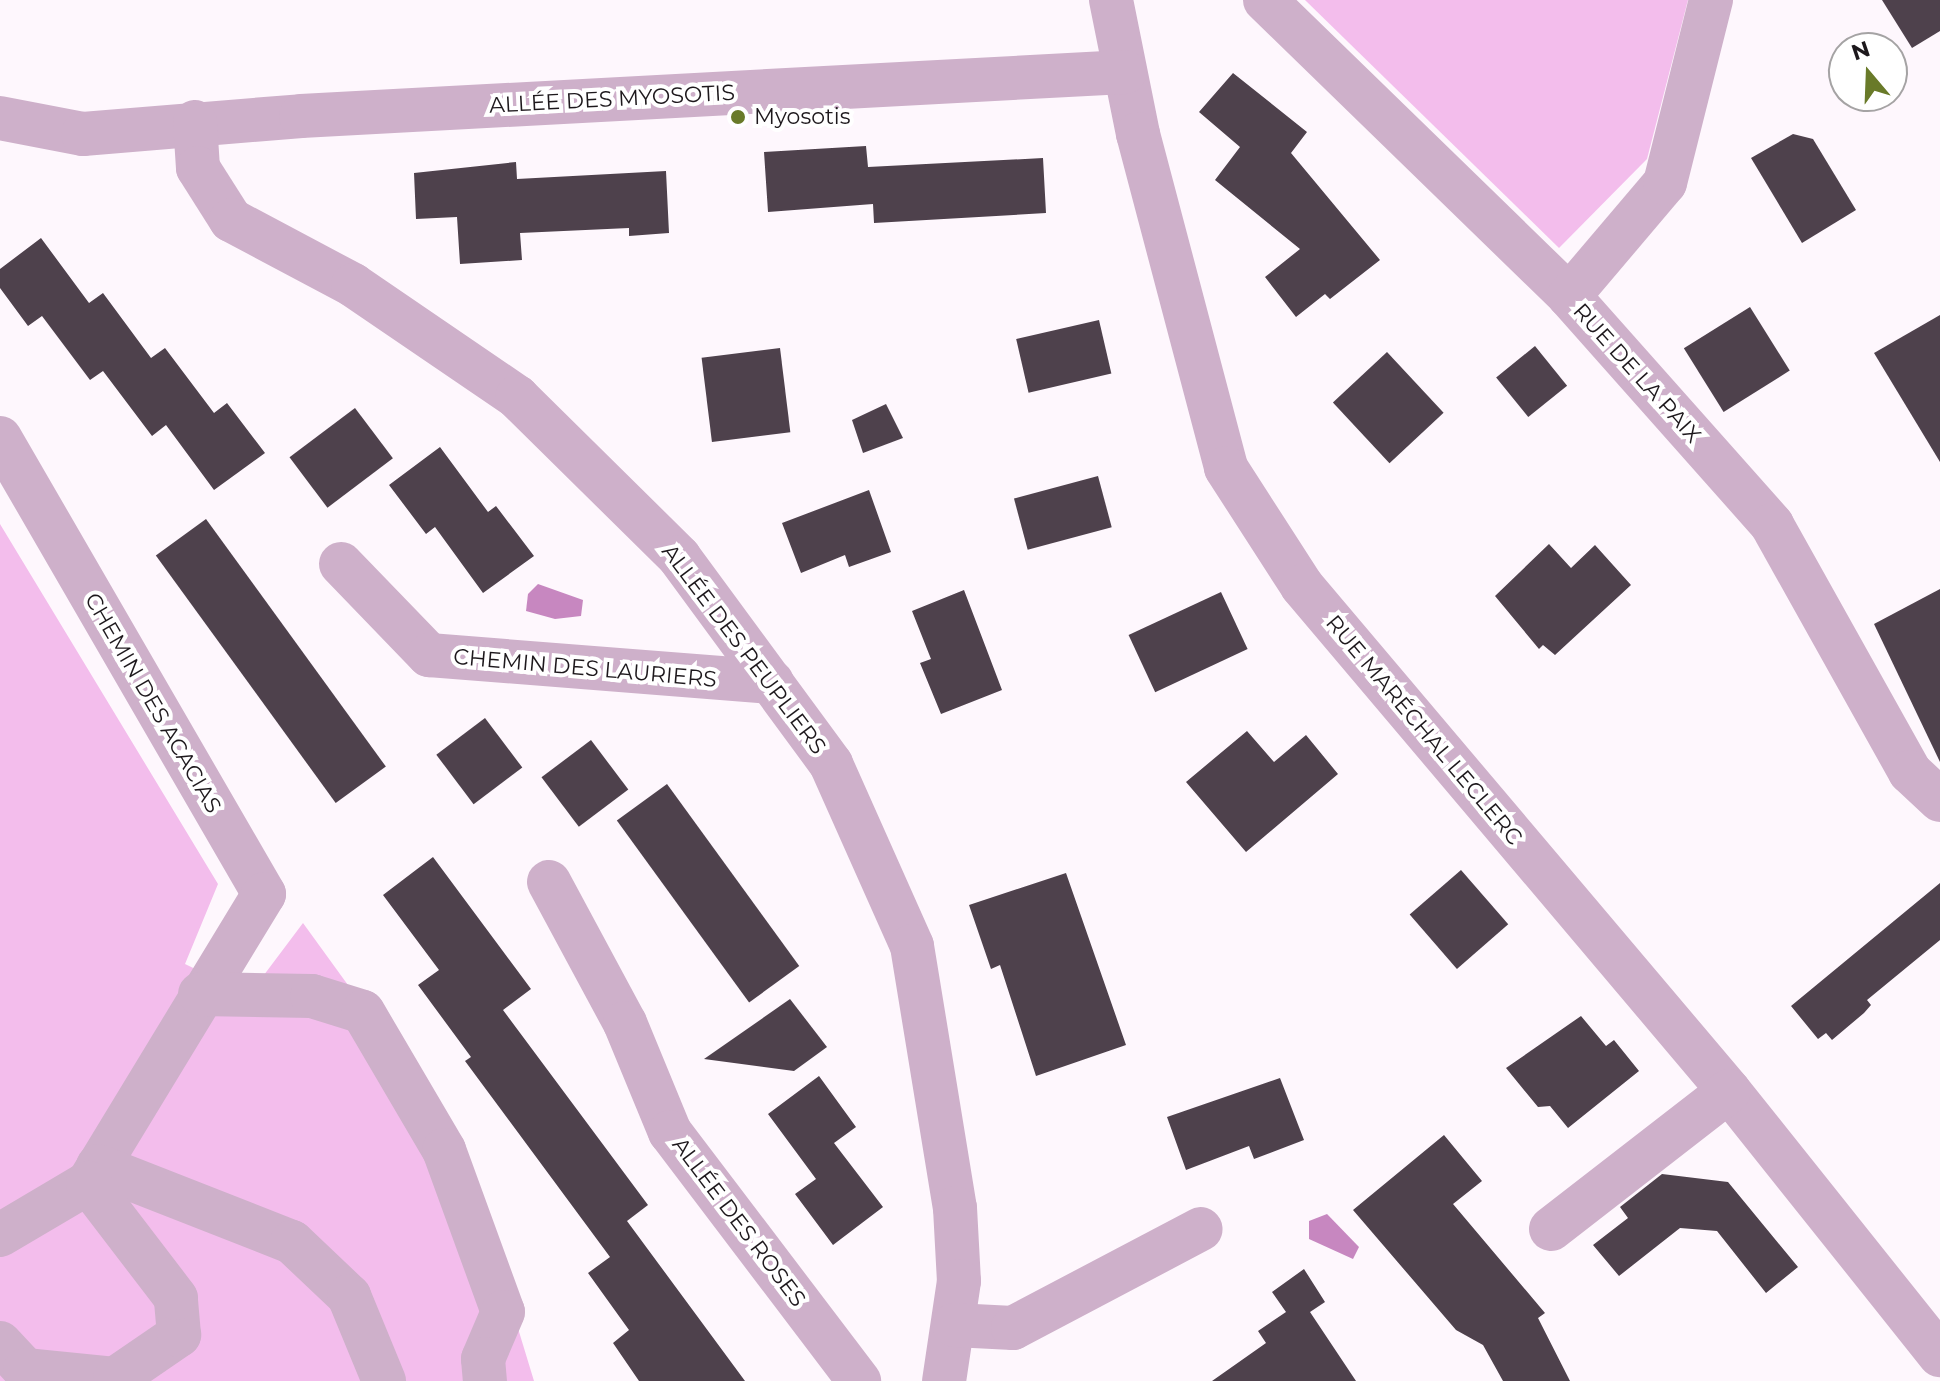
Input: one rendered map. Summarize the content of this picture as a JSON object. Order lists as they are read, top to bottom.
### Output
{
  "streets": {
    "street": [
      "ALLÉE DES MYOSOTIS",
      "RUE DE LA PAIX",
      "ALLÉE DES PEUPLIERS",
      "CHEMIN DES LAURIERS",
      "CHEMIN DES ACACIAS",
      "RUE MARÉCHAL LECLERC",
      "ALLÉE DES ROSES"
    ]
  },
  "crossings": [
    ["ALLÉE DES MYOSOTIS", "ALLÉE DES PEUPLIERS"],
    ["ALLÉE DES MYOSOTIS", "RUE MARÉCHAL LECLERC"],
    ["ALLÉE DES PEUPLIERS", "CHEMIN DES LAURIERS"]
  ],
  "places": ["Myosotis"],
  "north": "top"
}
